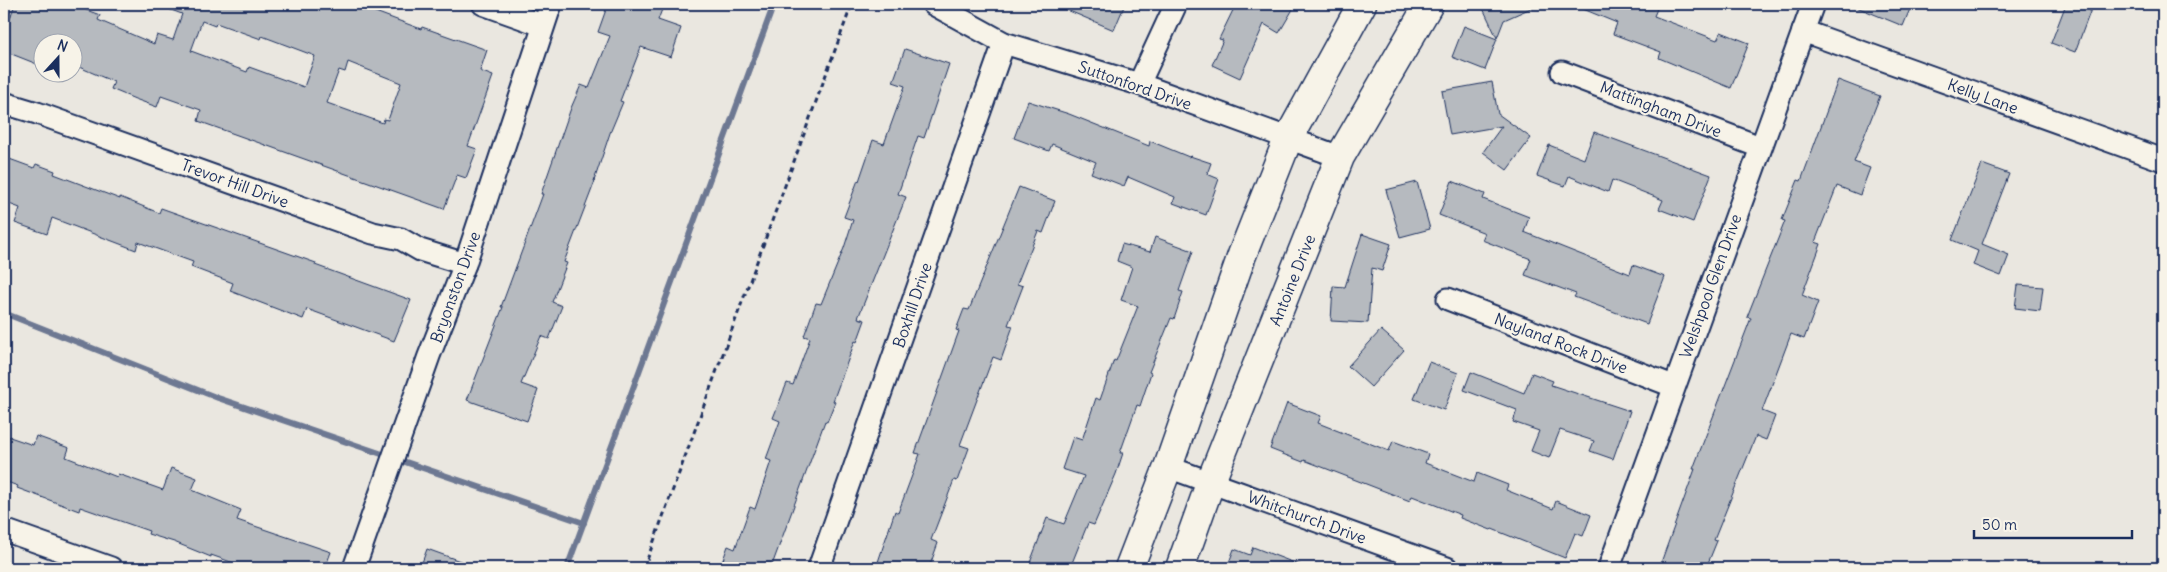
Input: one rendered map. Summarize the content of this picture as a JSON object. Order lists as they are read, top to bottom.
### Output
{
  "streets": {
    "main road": ["Antoine Drive"],
    "street": [
      "Suttonford Drive",
      "Kelly Lane",
      "Mattingham Drive",
      "Trevor Hill Drive",
      "Welshpool Glen Drive",
      "Bryonston Drive",
      "Boxhill Drive",
      "Nayland Rock Drive",
      "Whitchurch Drive"
    ]
  },
  "crossings": [
    ["Suttonford Drive", "Antoine Drive"],
    ["Suttonford Drive", "Boxhill Drive"],
    ["Kelly Lane", "Welshpool Glen Drive"],
    ["Mattingham Drive", "Welshpool Glen Drive"],
    ["Trevor Hill Drive", "Bryonston Drive"],
    ["Antoine Drive", "Whitchurch Drive"],
    ["Welshpool Glen Drive", "Nayland Rock Drive"]
  ],
  "scale_bar": "50 m",
  "north": "top"
}
